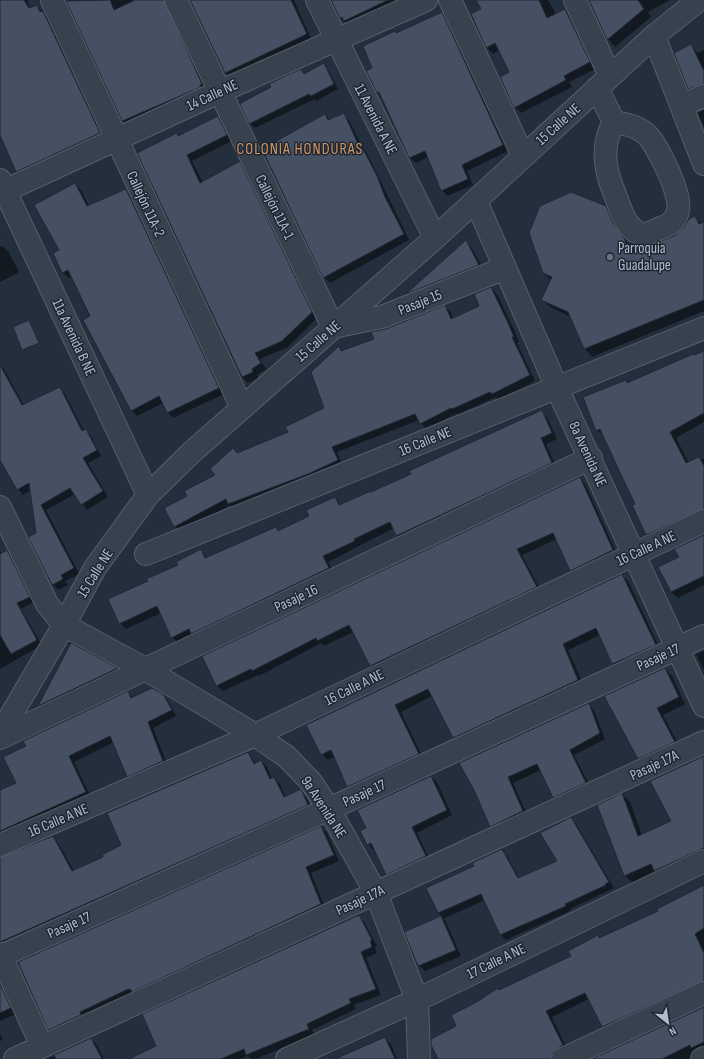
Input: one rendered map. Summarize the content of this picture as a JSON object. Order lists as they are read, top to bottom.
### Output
{
  "streets": {
    "street": [
      "14 Calle NE",
      "11 Avenida A NE",
      "15 Calle NE",
      "Callejón 11A-2",
      "Callejón 11A-1",
      "Pasaje 15",
      "11a Avenida B NE",
      "16 Calle NE",
      "8a Avenida NE",
      "16 Calle A NE",
      "Pasaje 16",
      "Pasaje 17",
      "Pasaje 17A",
      "9a Avenida NE",
      "17 Calle A NE"
    ]
  },
  "crossings": [
    ["14 Calle NE", "11 Avenida A NE"],
    ["14 Calle NE", "Callejón 11A-2"],
    ["14 Calle NE", "Callejón 11A-1"],
    ["14 Calle NE", "11a Avenida B NE"],
    ["11 Avenida A NE", "15 Calle NE"],
    ["15 Calle NE", "Callejón 11A-2"],
    ["15 Calle NE", "Callejón 11A-1"],
    ["15 Calle NE", "Pasaje 15"],
    ["15 Calle NE", "11a Avenida B NE"],
    ["15 Calle NE", "8a Avenida NE"],
    ["15 Calle NE", "9a Avenida NE"],
    ["Callejón 11A-1", "Pasaje 15"],
    ["Pasaje 15", "8a Avenida NE"],
    ["16 Calle NE", "8a Avenida NE"],
    ["8a Avenida NE", "16 Calle A NE"],
    ["8a Avenida NE", "Pasaje 16"],
    ["8a Avenida NE", "Pasaje 17"],
    ["16 Calle A NE", "9a Avenida NE"],
    ["Pasaje 16", "9a Avenida NE"],
    ["Pasaje 17", "9a Avenida NE"],
    ["Pasaje 17A", "9a Avenida NE"],
    ["9a Avenida NE", "17 Calle A NE"]
  ],
  "districts": ["COLONIA HONDURAS"],
  "places": ["Parroquia Guadalupe"],
  "north": "bottom right"
}
